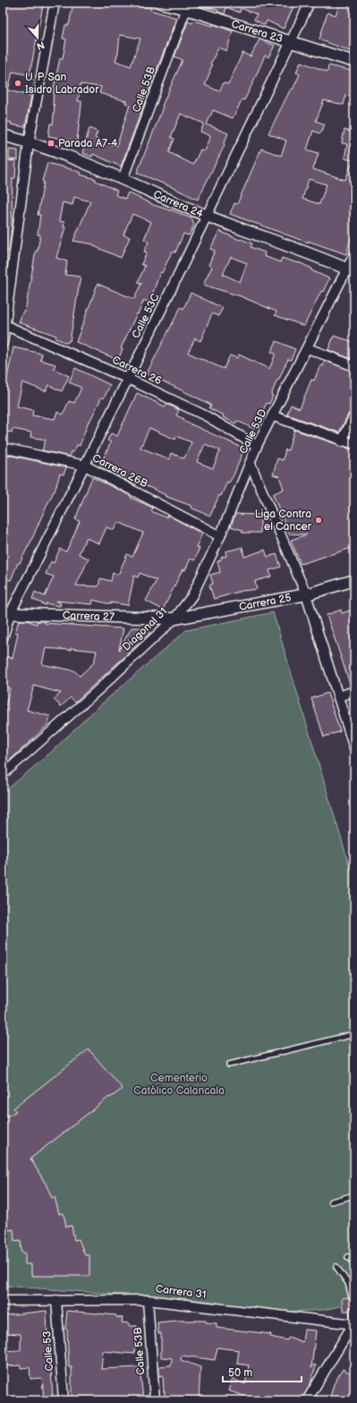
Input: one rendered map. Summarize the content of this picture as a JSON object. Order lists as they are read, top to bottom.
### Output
{
  "streets": {
    "street": [
      "Carrera 23",
      "Calle 53B",
      "Carrera 24",
      "Calle 53C",
      "Carrera 26",
      "Calle 53D",
      "Carrera 26B",
      "Carrera 25",
      "Carrera 27",
      "Diagonal 31",
      "Carrera 31",
      "Calle 53"
    ]
  },
  "crossings": [
    ["Carrera 23", "Calle 53B"],
    ["Carrera 23", "Calle 53C"],
    ["Calle 53B", "Carrera 24"],
    ["Calle 53B", "Carrera 31"],
    ["Carrera 24", "Calle 53C"],
    ["Carrera 24", "Calle 53D"],
    ["Calle 53C", "Carrera 26"],
    ["Calle 53C", "Carrera 26B"],
    ["Calle 53C", "Carrera 27"],
    ["Carrera 26", "Calle 53D"],
    ["Calle 53D", "Carrera 25"],
    ["Calle 53D", "Diagonal 31"],
    ["Carrera 26B", "Diagonal 31"],
    ["Carrera 25", "Carrera 27"],
    ["Carrera 25", "Diagonal 31"],
    ["Carrera 27", "Diagonal 31"],
    ["Carrera 31", "Calle 53"]
  ],
  "parks": ["Cementerio Católico Calancala"],
  "places": {
    "other": ["U. P. San Isidro Labrador", "Liga Contra el Cancer"],
    "transit": ["Parada A7-4"]
  },
  "scale_bar": "50 m",
  "north": "bottom"
}
